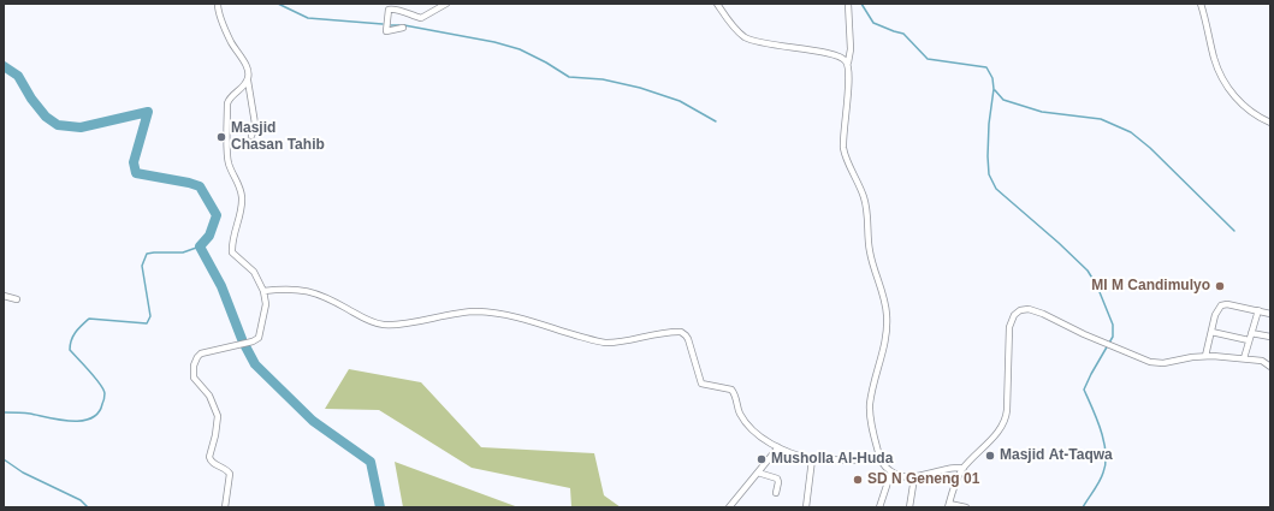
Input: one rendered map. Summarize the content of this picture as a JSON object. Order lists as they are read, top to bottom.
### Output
{
  "places": [
    "Masjid Chasan Tahib",
    "MI M Candimulyo",
    "Masjid At-Taqwa",
    "Musholla Al-Huda",
    "SD N Geneng 01"
  ]
}
